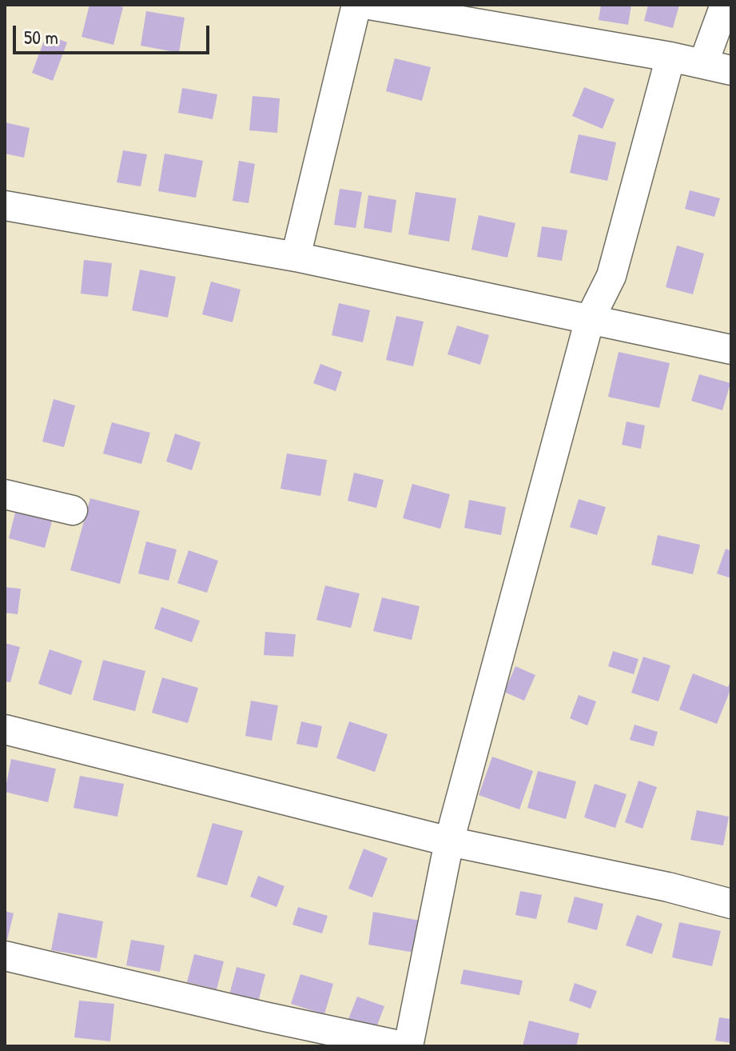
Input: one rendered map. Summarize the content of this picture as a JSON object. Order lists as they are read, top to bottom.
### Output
{
  "scale_bar": "50 m"
}
